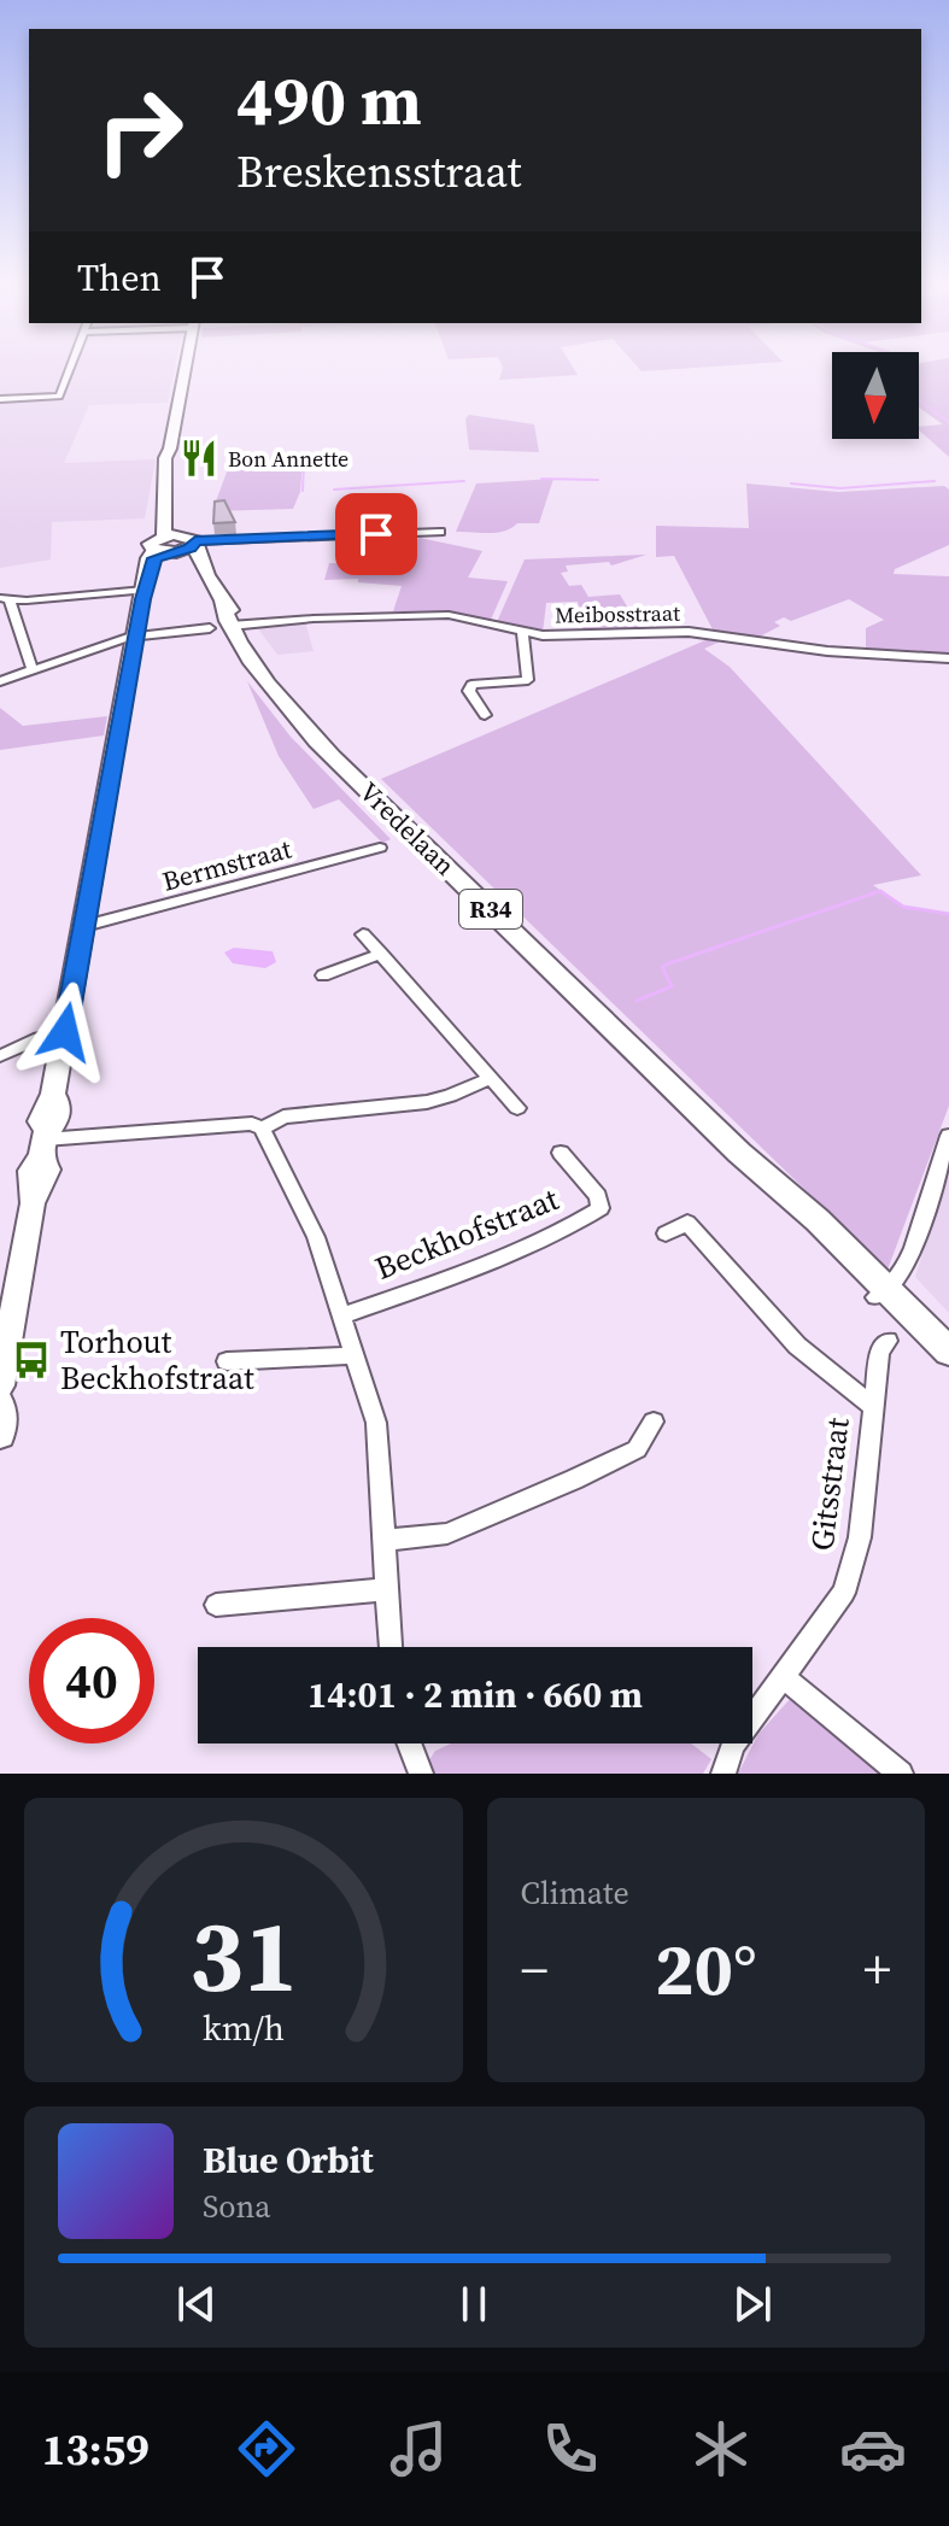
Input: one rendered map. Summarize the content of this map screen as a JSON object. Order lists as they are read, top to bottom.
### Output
{
  "streets": {
    "main road": ["Vredelaan", "R34"],
    "street": [
      "Meibosstraat",
      "Bermstraat",
      "Beckhofstraat",
      "Gitsstraat"
    ]
  },
  "crossings": [
    ["Meibosstraat", "Vredelaan"]
  ],
  "places": {
    "restaurant": ["Bon Annette"],
    "bus stop": ["Torhout Beckhofstraat"]
  },
  "north": "bottom",
  "page": {
    "turn": ["490 m", "Breskensstraat"],
    "then": "Then",
    "limit": "40",
    "trip": "14:01 · 2 min · 660 m",
    "tile": "Climate",
    "heat": ["−", "20°", "+"],
    "song": ["Blue Orbit", "Sona"],
    "tabs": "13:59",
    "gauge": ["31", "km/h"]
  }
}
